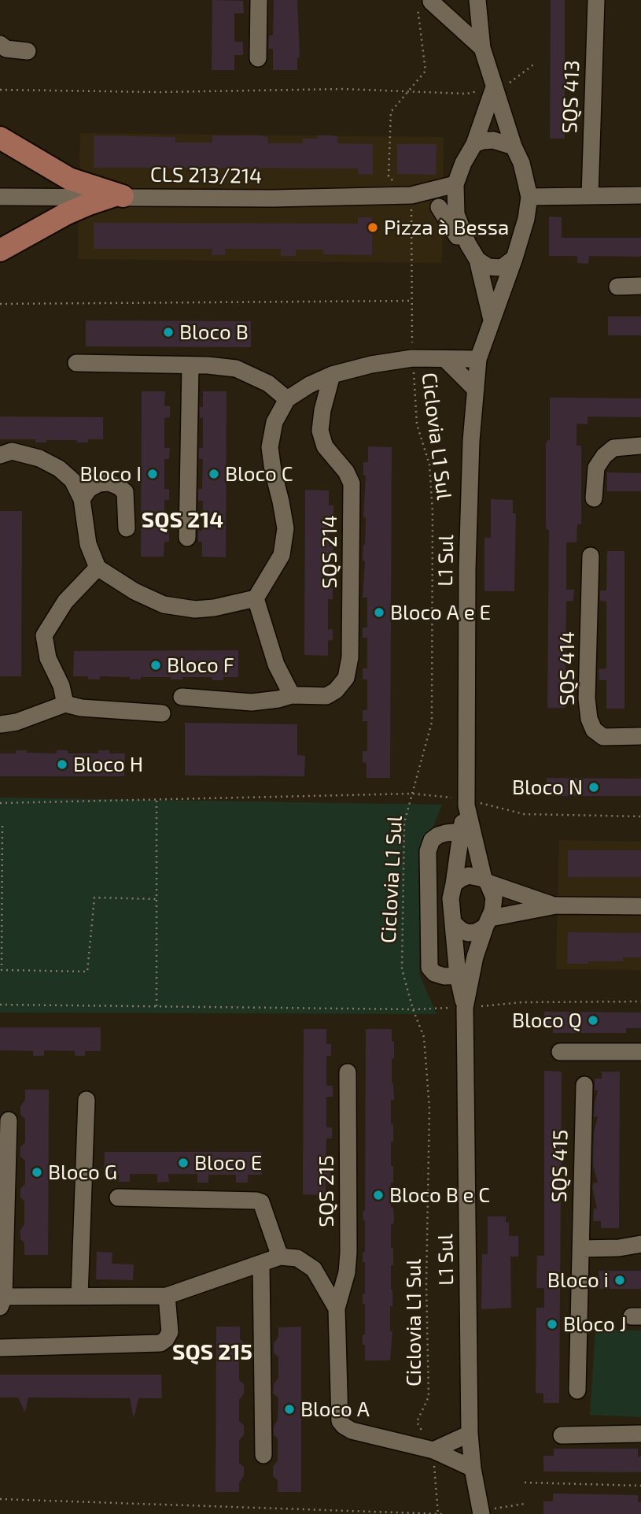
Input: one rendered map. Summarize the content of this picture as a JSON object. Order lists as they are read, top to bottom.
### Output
{
  "streets": {
    "street": [
      "SQS 413",
      "CLS 213/214",
      "SQS 214",
      "L1 Sul",
      "SQS 414",
      "SQS 415",
      "SQS 215"
    ],
    "path": ["Ciclovia L1 Sul"]
  },
  "crossings": [
    ["CLS 213/214", "Ciclovia L1 Sul"],
    ["CLS 213/214", "L1 Sul"],
    ["Ciclovia L1 Sul", "SQS 215"],
    ["L1 Sul", "SQS 215"]
  ],
  "districts": ["SQS 214", "SQS 215"],
  "places": [
    "Pizza à Bessa",
    "Bloco B",
    "Bloco I",
    "Bloco C",
    "Bloco A e E",
    "Bloco F",
    "Bloco H",
    "Bloco N",
    "Bloco Q",
    "Bloco E",
    "Bloco G",
    "Bloco B e C",
    "Bloco i",
    "Bloco J",
    "Bloco A"
  ]
}
